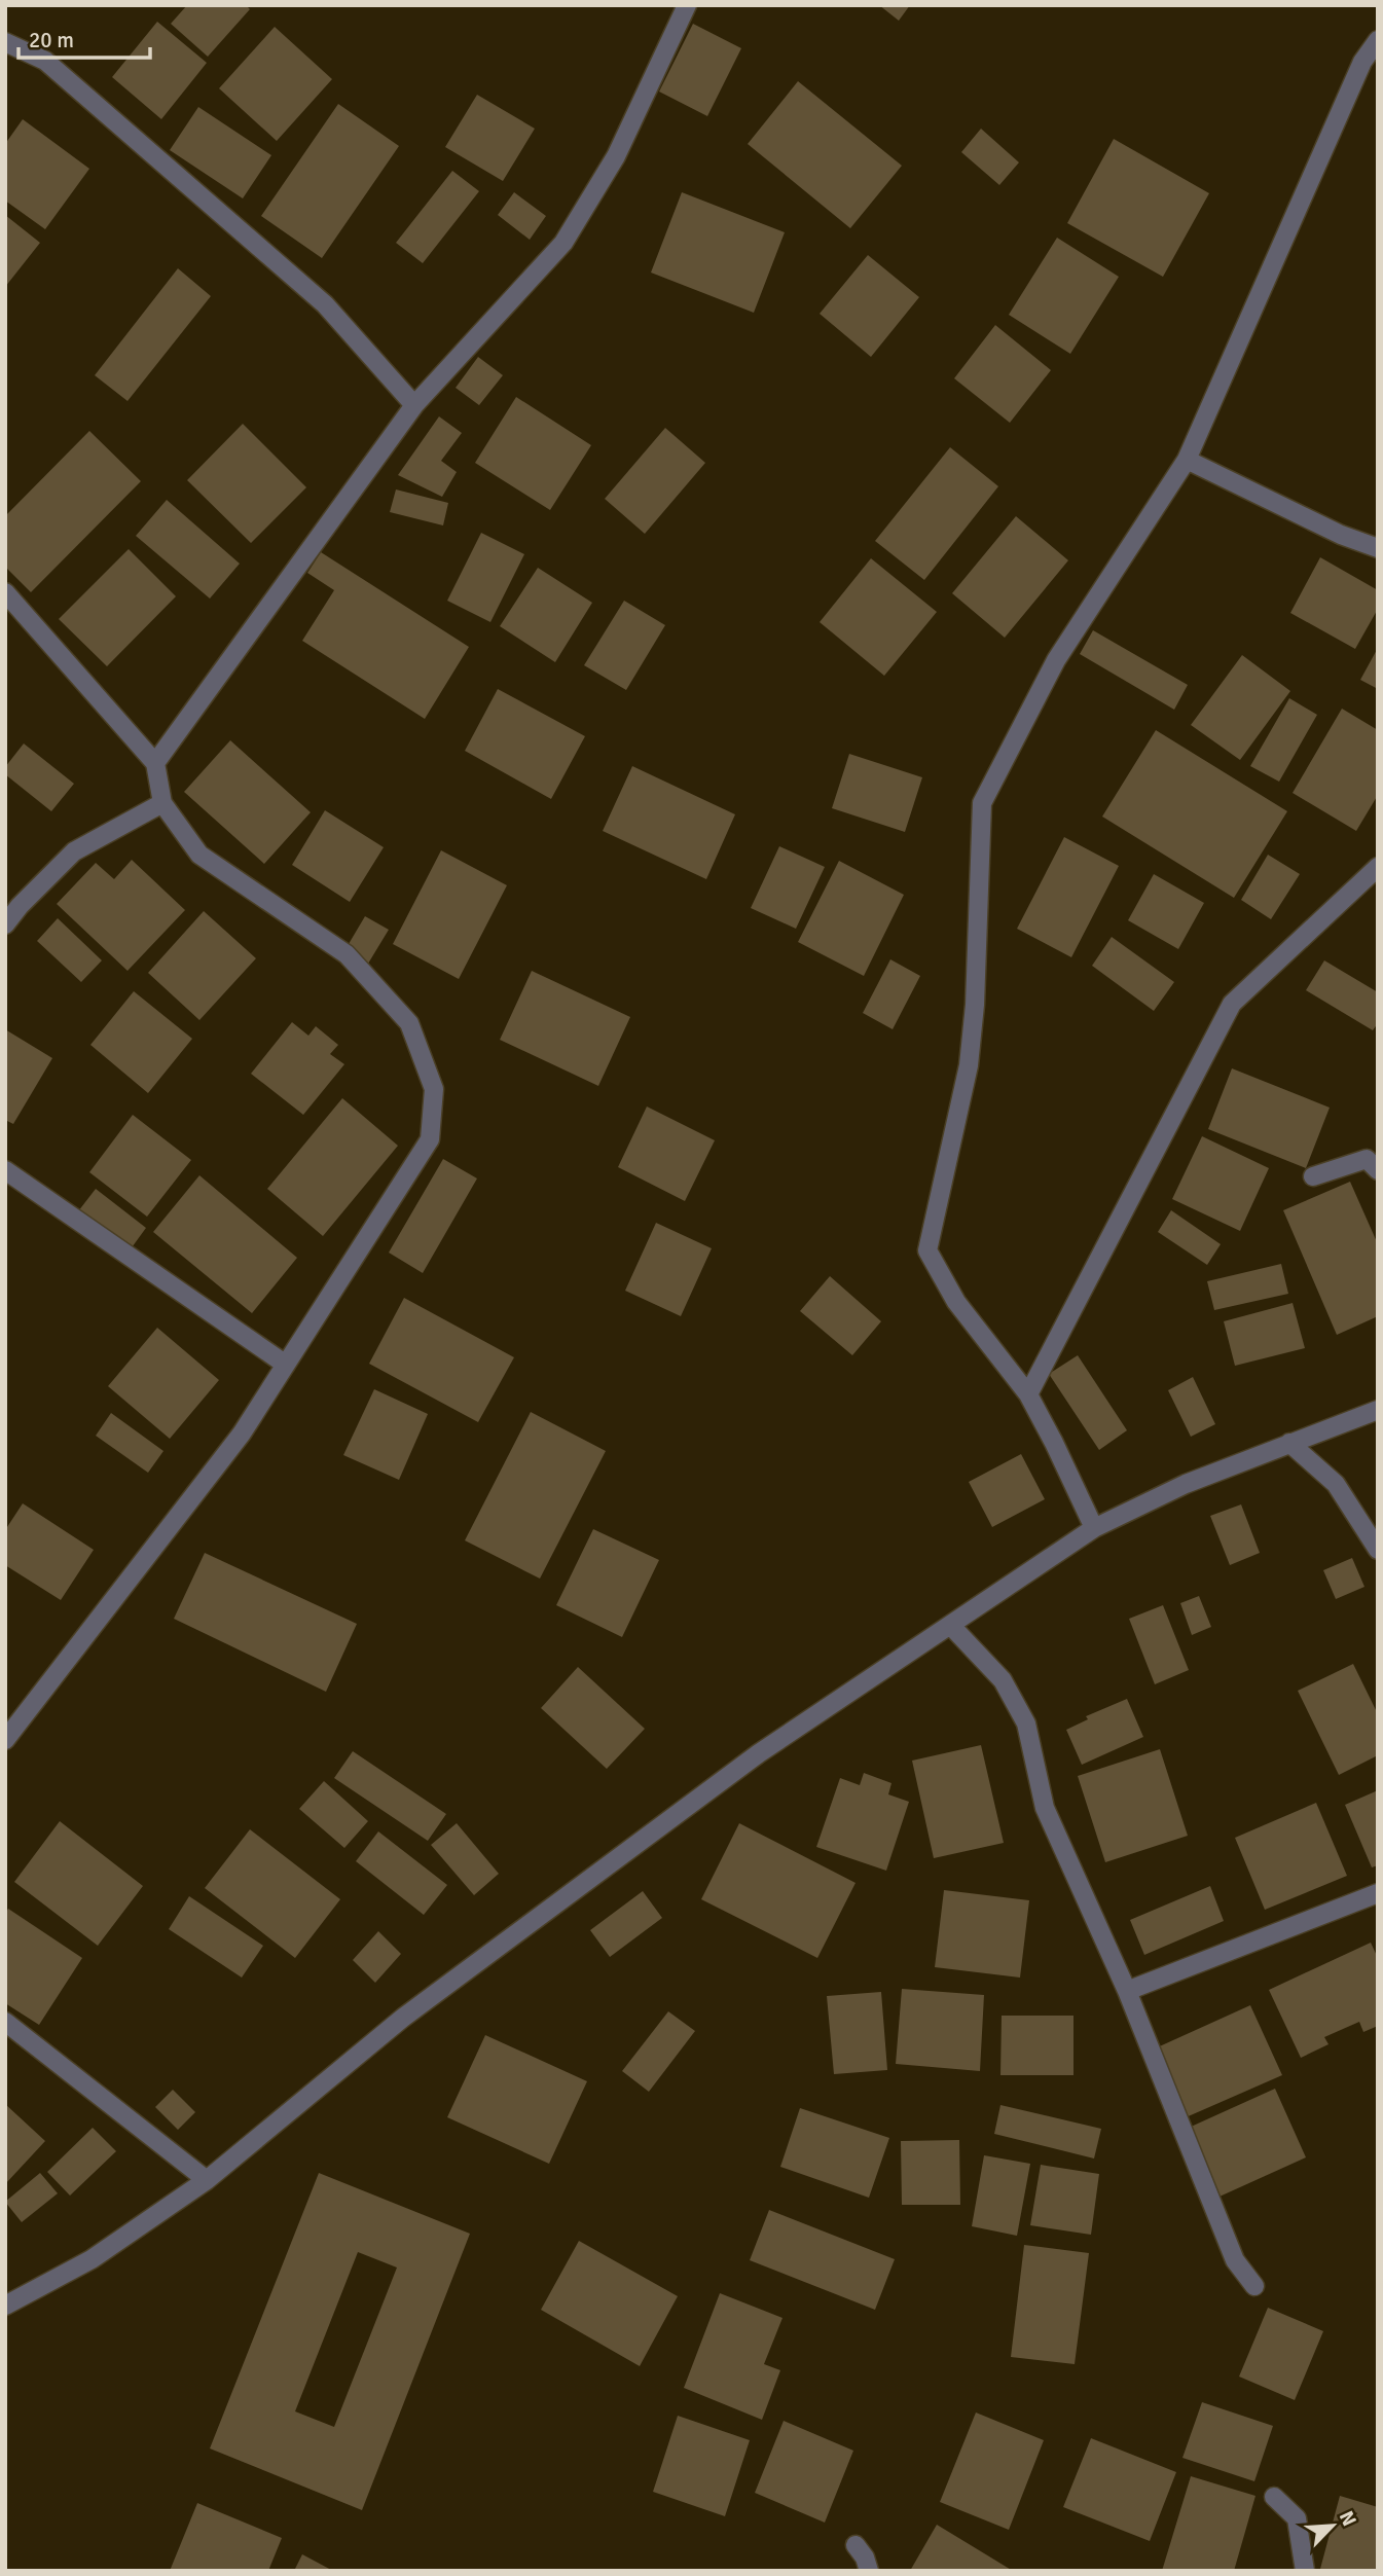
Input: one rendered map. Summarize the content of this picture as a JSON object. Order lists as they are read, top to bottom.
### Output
{
  "scale_bar": "20 m",
  "north": "top right"
}
